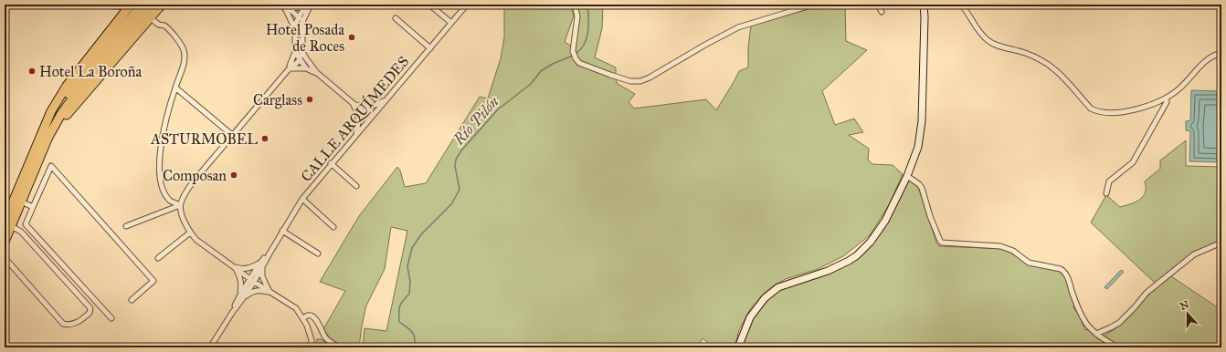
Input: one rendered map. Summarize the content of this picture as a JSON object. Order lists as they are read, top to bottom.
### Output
{
  "streets": {
    "street": ["CALLE ARQUÍMEDES"]
  },
  "water": ["Río Pilón"],
  "places": [
    "Hotel Posada de Roces",
    "Hotel La Boroña",
    "Carglass",
    "ASTURMOBEL",
    "Composan"
  ],
  "north": "top"
}
